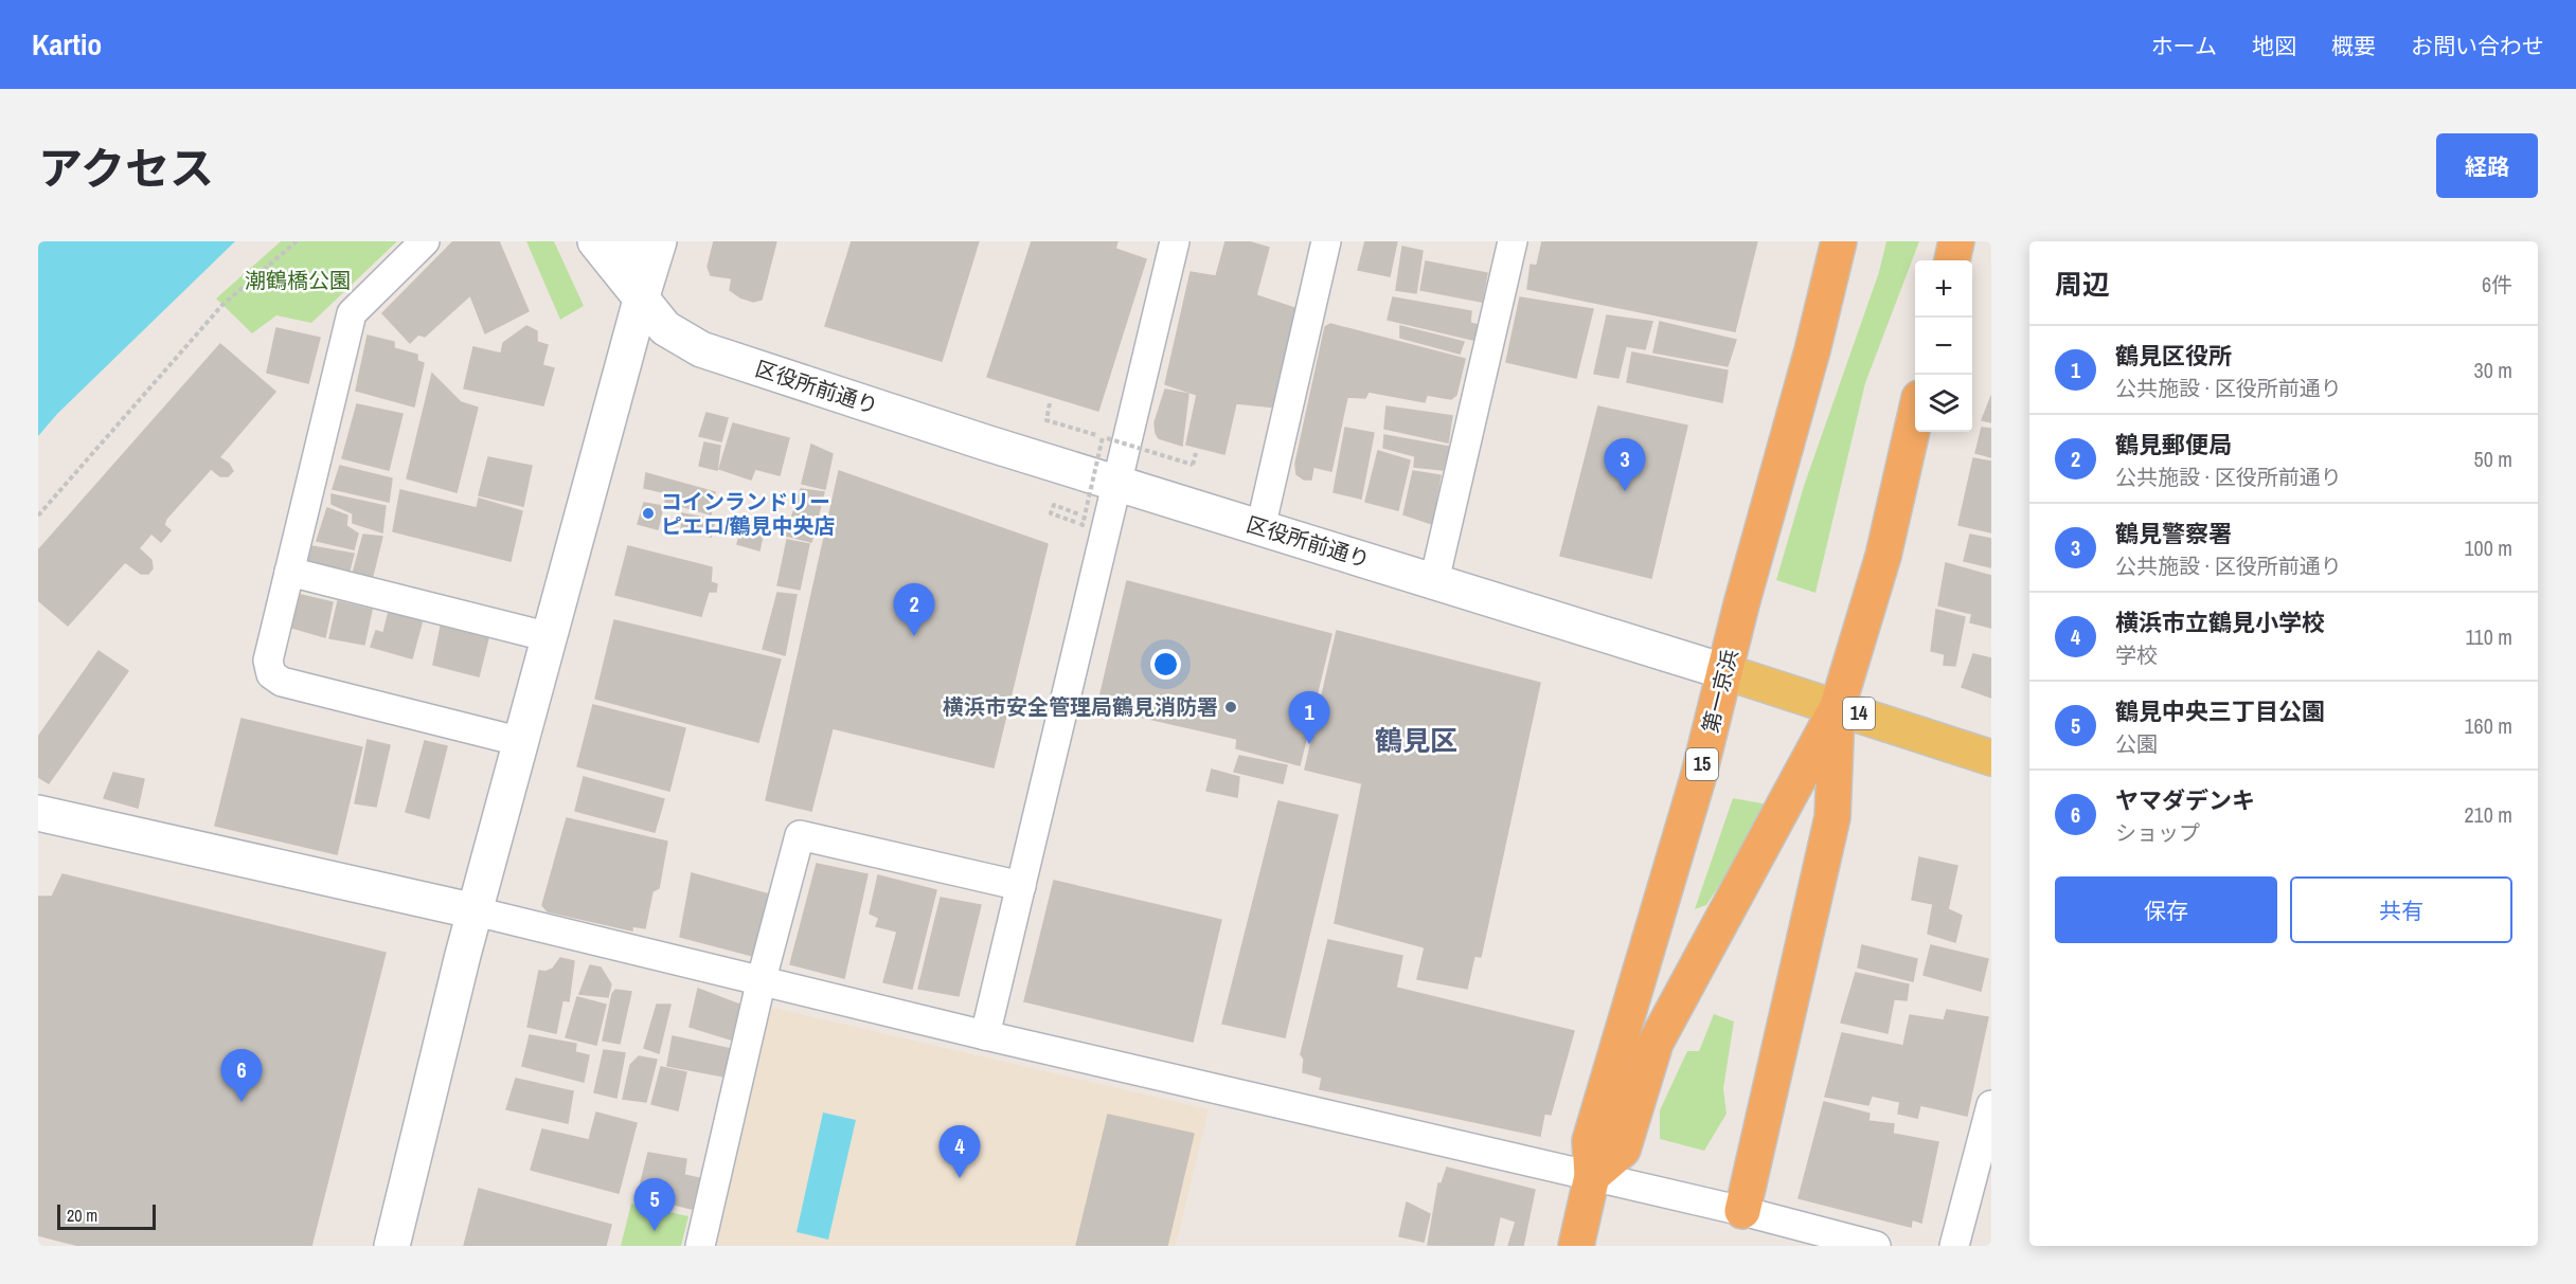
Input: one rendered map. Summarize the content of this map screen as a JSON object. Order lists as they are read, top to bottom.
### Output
{
  "streets": {
    "highway": ["第一京浜", "15"],
    "main road": ["区役所前通り", "14"]
  },
  "crossings": [
    ["区役所前通り", "第一京浜"]
  ],
  "districts": ["鶴見区"],
  "parks": ["潮鶴橋公園"],
  "places": ["コインランドリー ピエロ/鶴見中央店", "横浜市安全管理局鶴見消防署"],
  "scale_bar": "20 m",
  "page": {
    "header": "Kartio",
    "nav": [
      "ホーム",
      "地図",
      "概要",
      "お問い合わせ"
    ],
    "title": "アクセス",
    "buttons": [
      "経路",
      ["保存", "共有"]
    ],
    "heading": ["周辺", "6件"],
    "map_buttons": ["+", "−"],
    "list": [
      {
        "mark": "1",
        "name": "鶴見区役所",
        "note": "公共施設 · 区役所前通り",
        "value": "30 m"
      },
      {
        "mark": "2",
        "name": "鶴見郵便局",
        "note": "公共施設 · 区役所前通り",
        "value": "50 m"
      },
      {
        "mark": "3",
        "name": "鶴見警察署",
        "note": "公共施設 · 区役所前通り",
        "value": "100 m"
      },
      {
        "mark": "4",
        "name": "横浜市立鶴見小学校",
        "note": "学校",
        "value": "110 m"
      },
      {
        "mark": "5",
        "name": "鶴見中央三丁目公園",
        "note": "公園",
        "value": "160 m"
      },
      {
        "mark": "6",
        "name": "ヤマダデンキ",
        "note": "ショップ",
        "value": "210 m"
      }
    ],
    "pins": [
      "3",
      "2",
      "1",
      "6",
      "4",
      "5"
    ],
    "scale": "20 m"
  }
}
